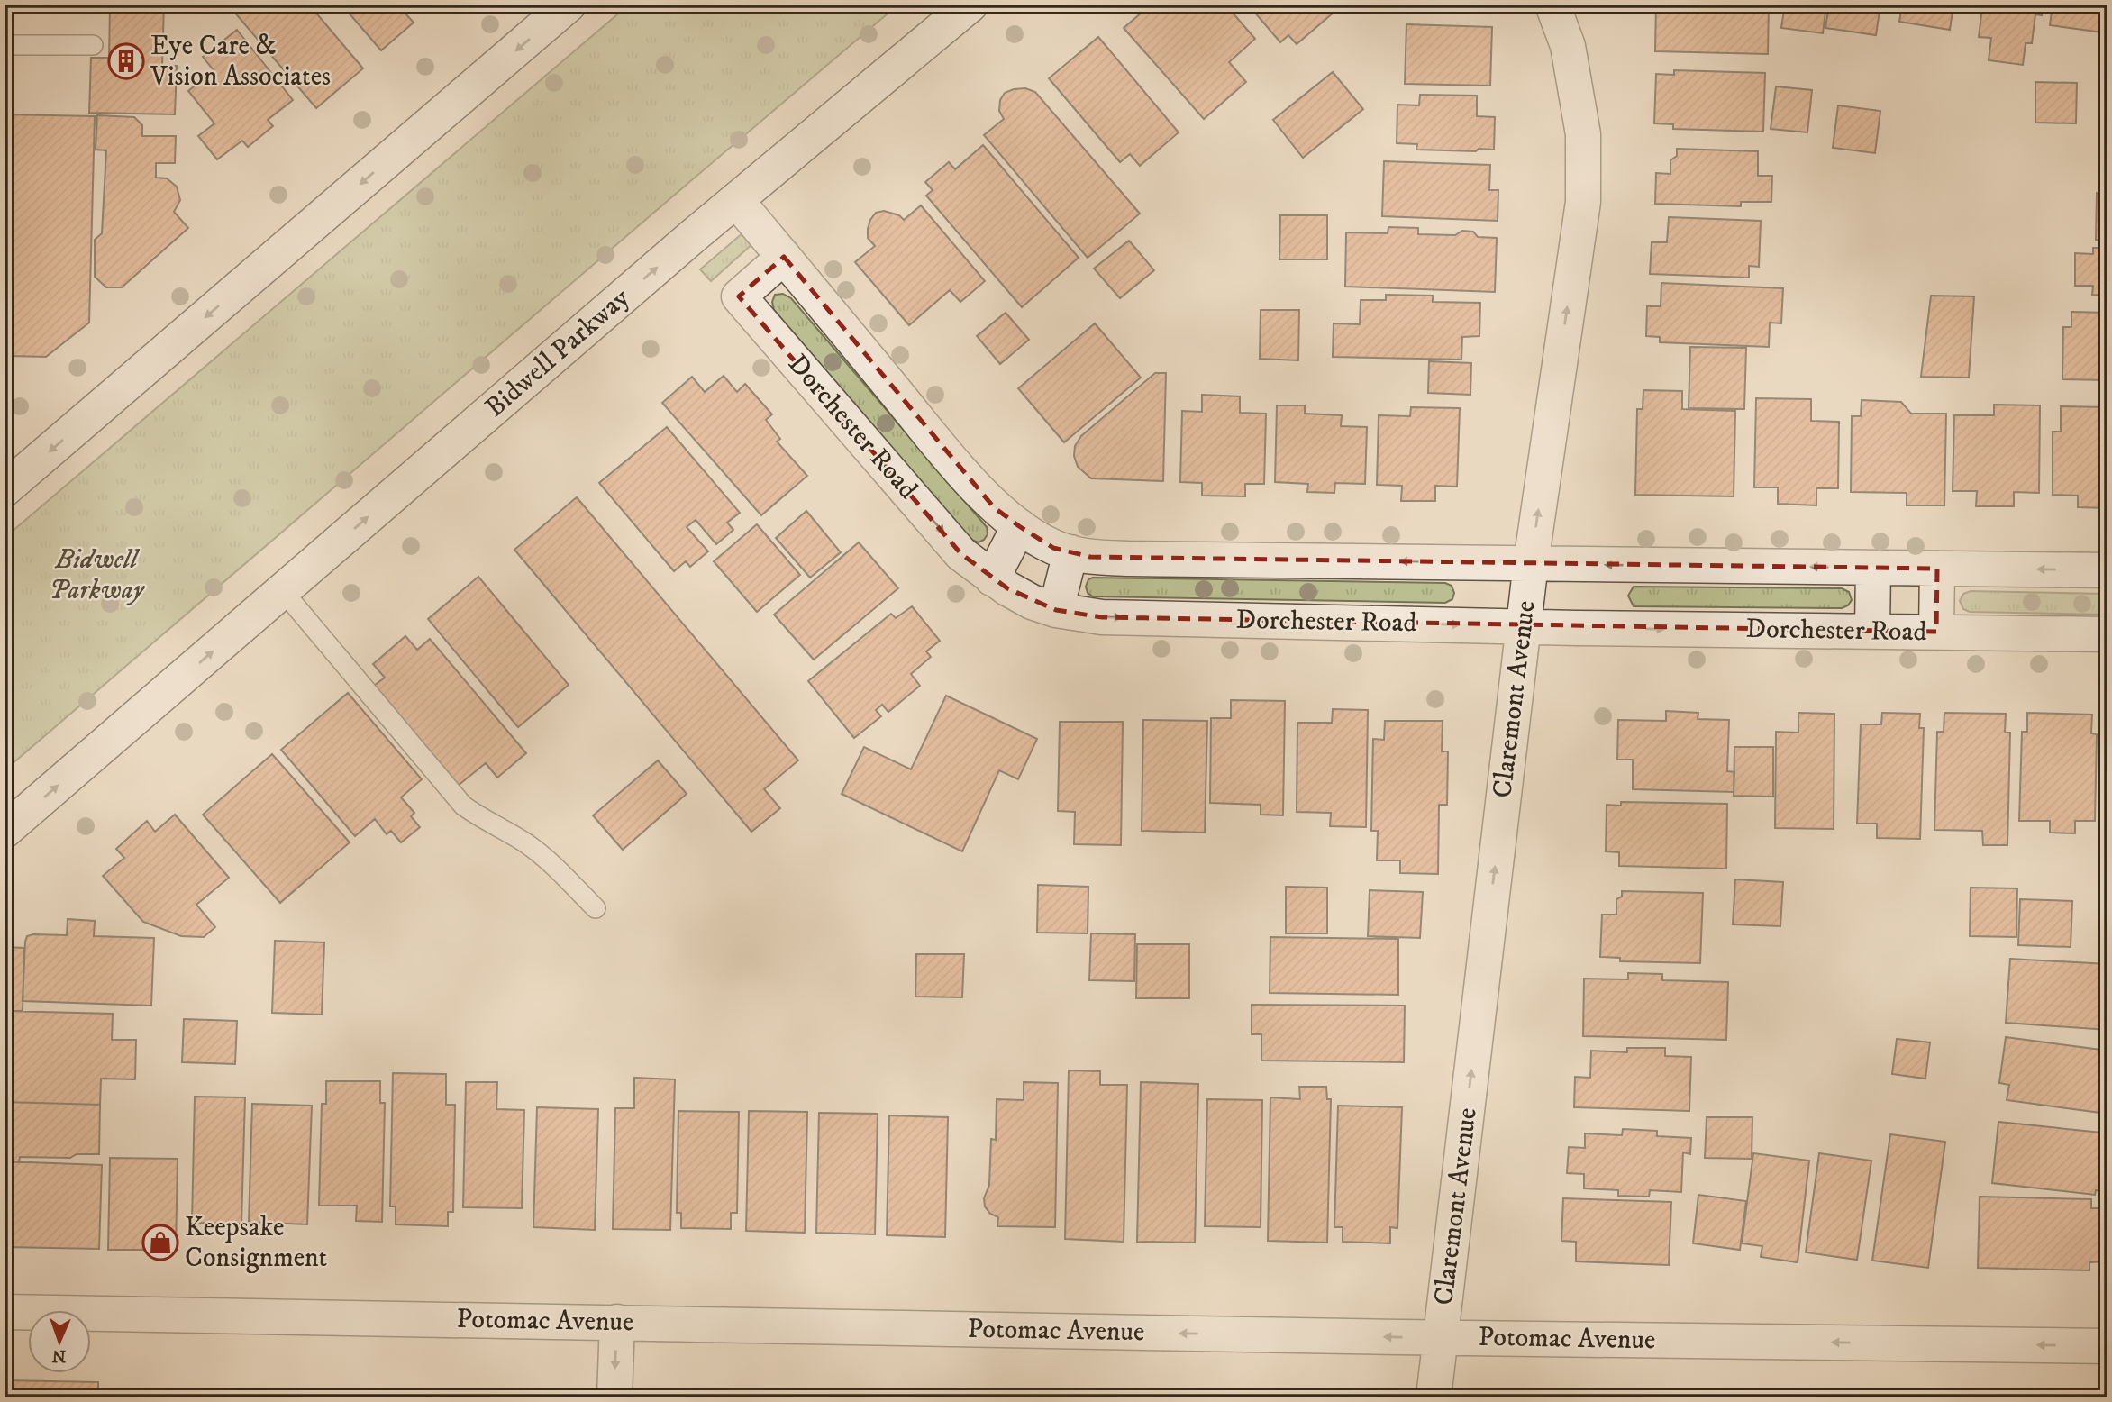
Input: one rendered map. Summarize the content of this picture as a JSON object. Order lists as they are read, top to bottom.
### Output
{
  "streets": {
    "street": [
      "Bidwell Parkway",
      "Dorchester Road",
      "Claremont Avenue",
      "Potomac Avenue"
    ]
  },
  "crossings": [
    ["Bidwell Parkway", "Dorchester Road"],
    ["Dorchester Road", "Claremont Avenue"],
    ["Claremont Avenue", "Potomac Avenue"]
  ],
  "one_way": ["Claremont Avenue", "Potomac Avenue"],
  "parks": ["Bidwell Parkway"],
  "places": {
    "building": ["Eye Care & Vision Associates"],
    "shop": ["Keepsake Consignment"]
  },
  "north": "bottom"
}
